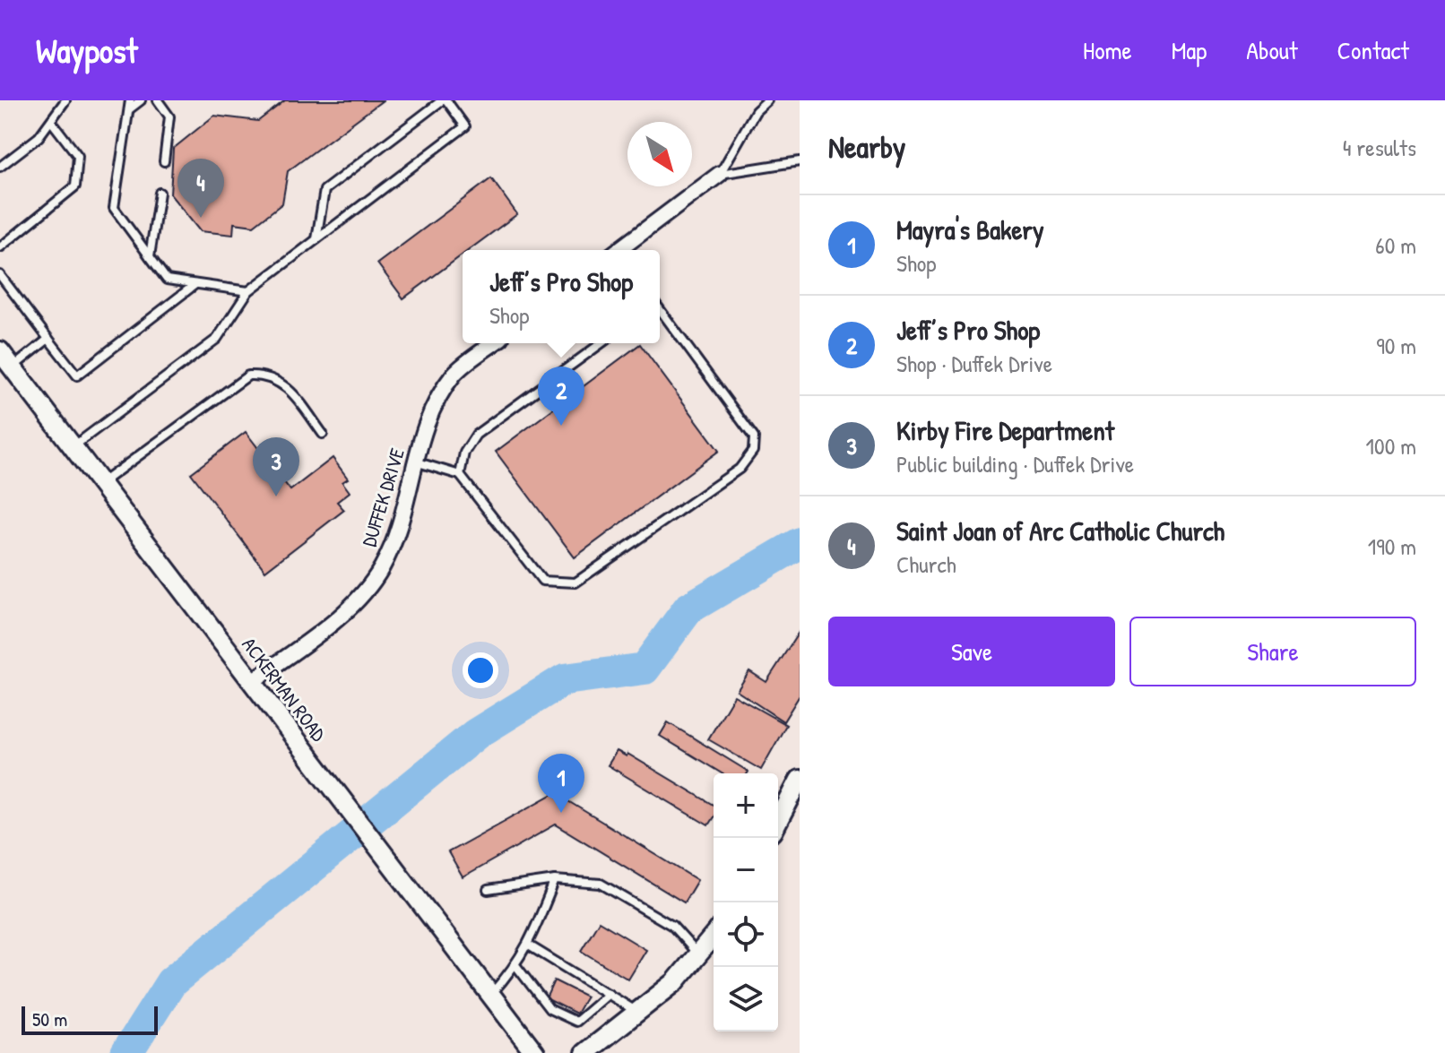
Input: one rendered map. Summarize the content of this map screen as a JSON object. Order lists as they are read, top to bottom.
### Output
{
  "streets": {
    "street": ["DUFFEK DRIVE", "ACKERMAN ROAD"]
  },
  "crossings": [
    ["DUFFEK DRIVE", "ACKERMAN ROAD"]
  ],
  "scale_bar": "50 m",
  "north": "bottom right",
  "page": {
    "header": "Waypost",
    "nav": [
      "Home",
      "Map",
      "About",
      "Contact"
    ],
    "heading": ["Nearby", "4 results"],
    "pins": [
      "4",
      "2",
      "3",
      "1"
    ],
    "list": [
      {
        "mark": "1",
        "name": "Mayra's Bakery",
        "note": "Shop",
        "value": "60 m"
      },
      {
        "mark": "2",
        "name": "Jeff’s Pro Shop",
        "note": "Shop · Duffek Drive",
        "value": "90 m"
      },
      {
        "mark": "3",
        "name": "Kirby Fire Department",
        "note": "Public building · Duffek Drive",
        "value": "100 m"
      },
      {
        "mark": "4",
        "name": "Saint Joan of Arc Catholic Church",
        "note": "Church",
        "value": "190 m"
      }
    ],
    "popup": ["Jeff’s Pro Shop", "Shop"],
    "buttons": ["Save", "Share"],
    "map_buttons": ["+", "−"],
    "scale": "50 m"
  }
}
